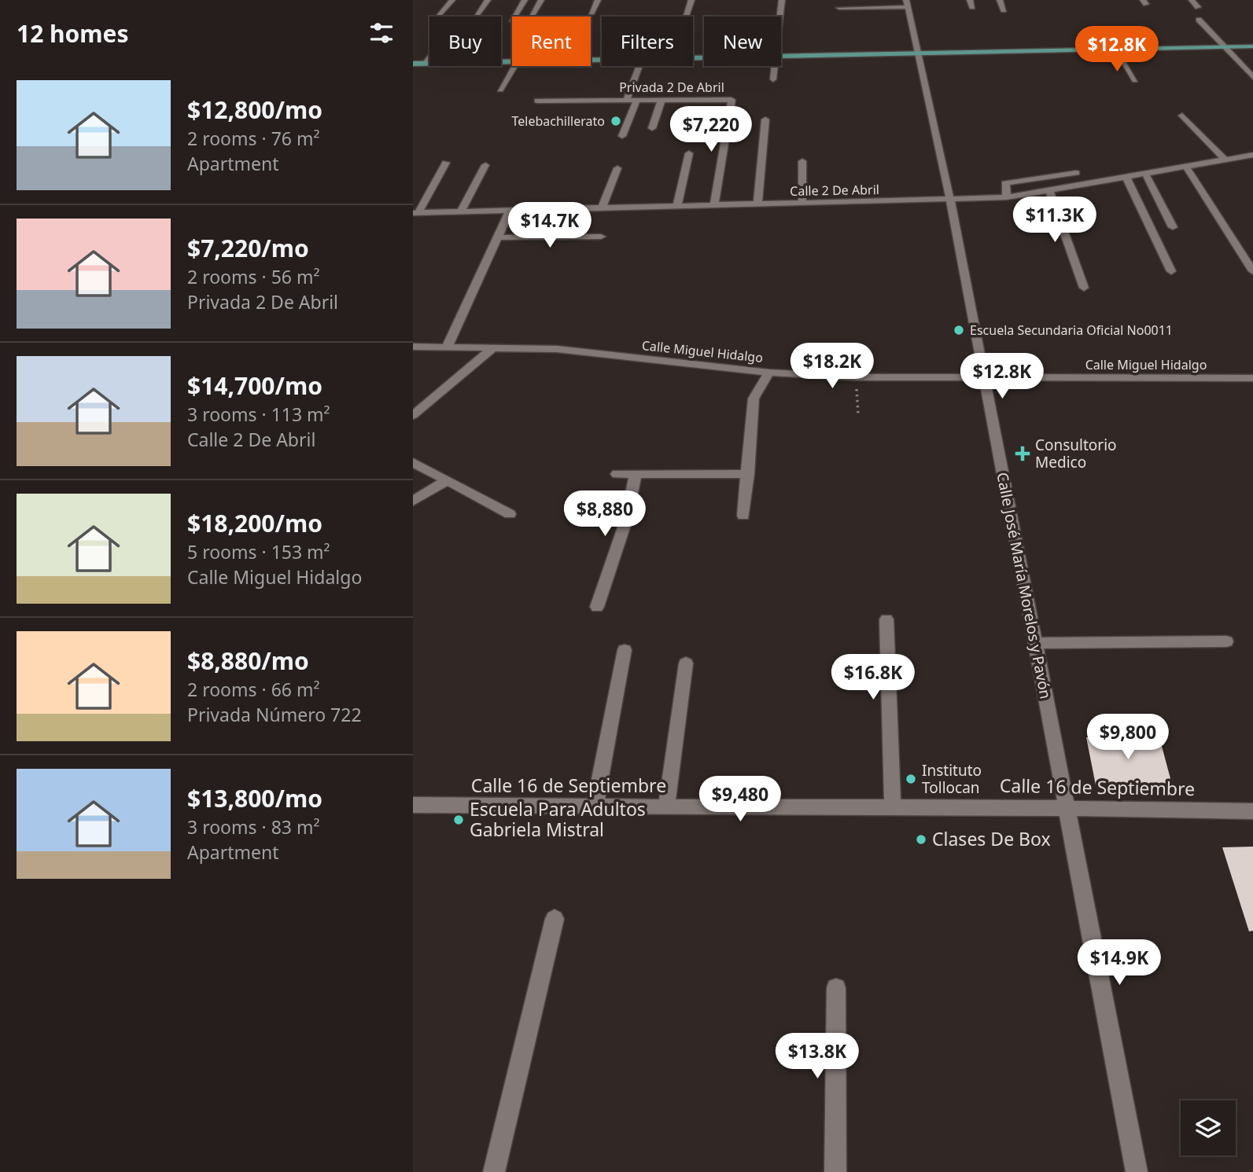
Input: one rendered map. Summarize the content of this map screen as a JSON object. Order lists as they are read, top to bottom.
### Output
{
  "streets": {
    "street": [
      "Privada 2 De Abril",
      "Calle 2 De Abril",
      "Calle Miguel Hidalgo",
      "Calle José María Morelos y Pavón",
      "Calle 16 de Septiembre"
    ]
  },
  "crossings": [
    ["Privada 2 De Abril", "Calle 2 De Abril"],
    ["Calle 2 De Abril", "Calle José María Morelos y Pavón"],
    ["Calle Miguel Hidalgo", "Calle José María Morelos y Pavón"],
    ["Calle José María Morelos y Pavón", "Calle 16 de Septiembre"]
  ],
  "places": {
    "other": [
      "Telebachillerato",
      "Escuela Secundaria Oficial No0011",
      "Instituto Tollocan",
      "Escuela Para Adultos Gabriela Mistral",
      "Clases De Box"
    ],
    "health": ["Consultorio Medico"]
  },
  "page": {
    "heading": "12 homes",
    "chip": [
      "Buy",
      "Rent",
      "Filters",
      "New"
    ],
    "price": [
      "$12.8K",
      "$7,220",
      "$11.3K",
      "$14.7K",
      "$18.2K",
      "$12.8K",
      "$8,880",
      "$16.8K",
      "$9,800",
      "$9,480",
      "$14.9K",
      "$13.8K"
    ],
    "list": [
      {
        "name": "$12,800/mo",
        "note": "2 rooms · 76 m² · Apartment"
      },
      {
        "name": "$7,220/mo",
        "note": "2 rooms · 56 m² · Privada 2 De Abril"
      },
      {
        "name": "$14,700/mo",
        "note": "3 rooms · 113 m² · Calle 2 De Abril"
      },
      {
        "name": "$18,200/mo",
        "note": "5 rooms · 153 m² · Calle Miguel Hidalgo"
      },
      {
        "name": "$8,880/mo",
        "note": "2 rooms · 66 m² · Privada Número 722"
      },
      {
        "name": "$13,800/mo",
        "note": "3 rooms · 83 m² · Apartment"
      }
    ]
  }
}
